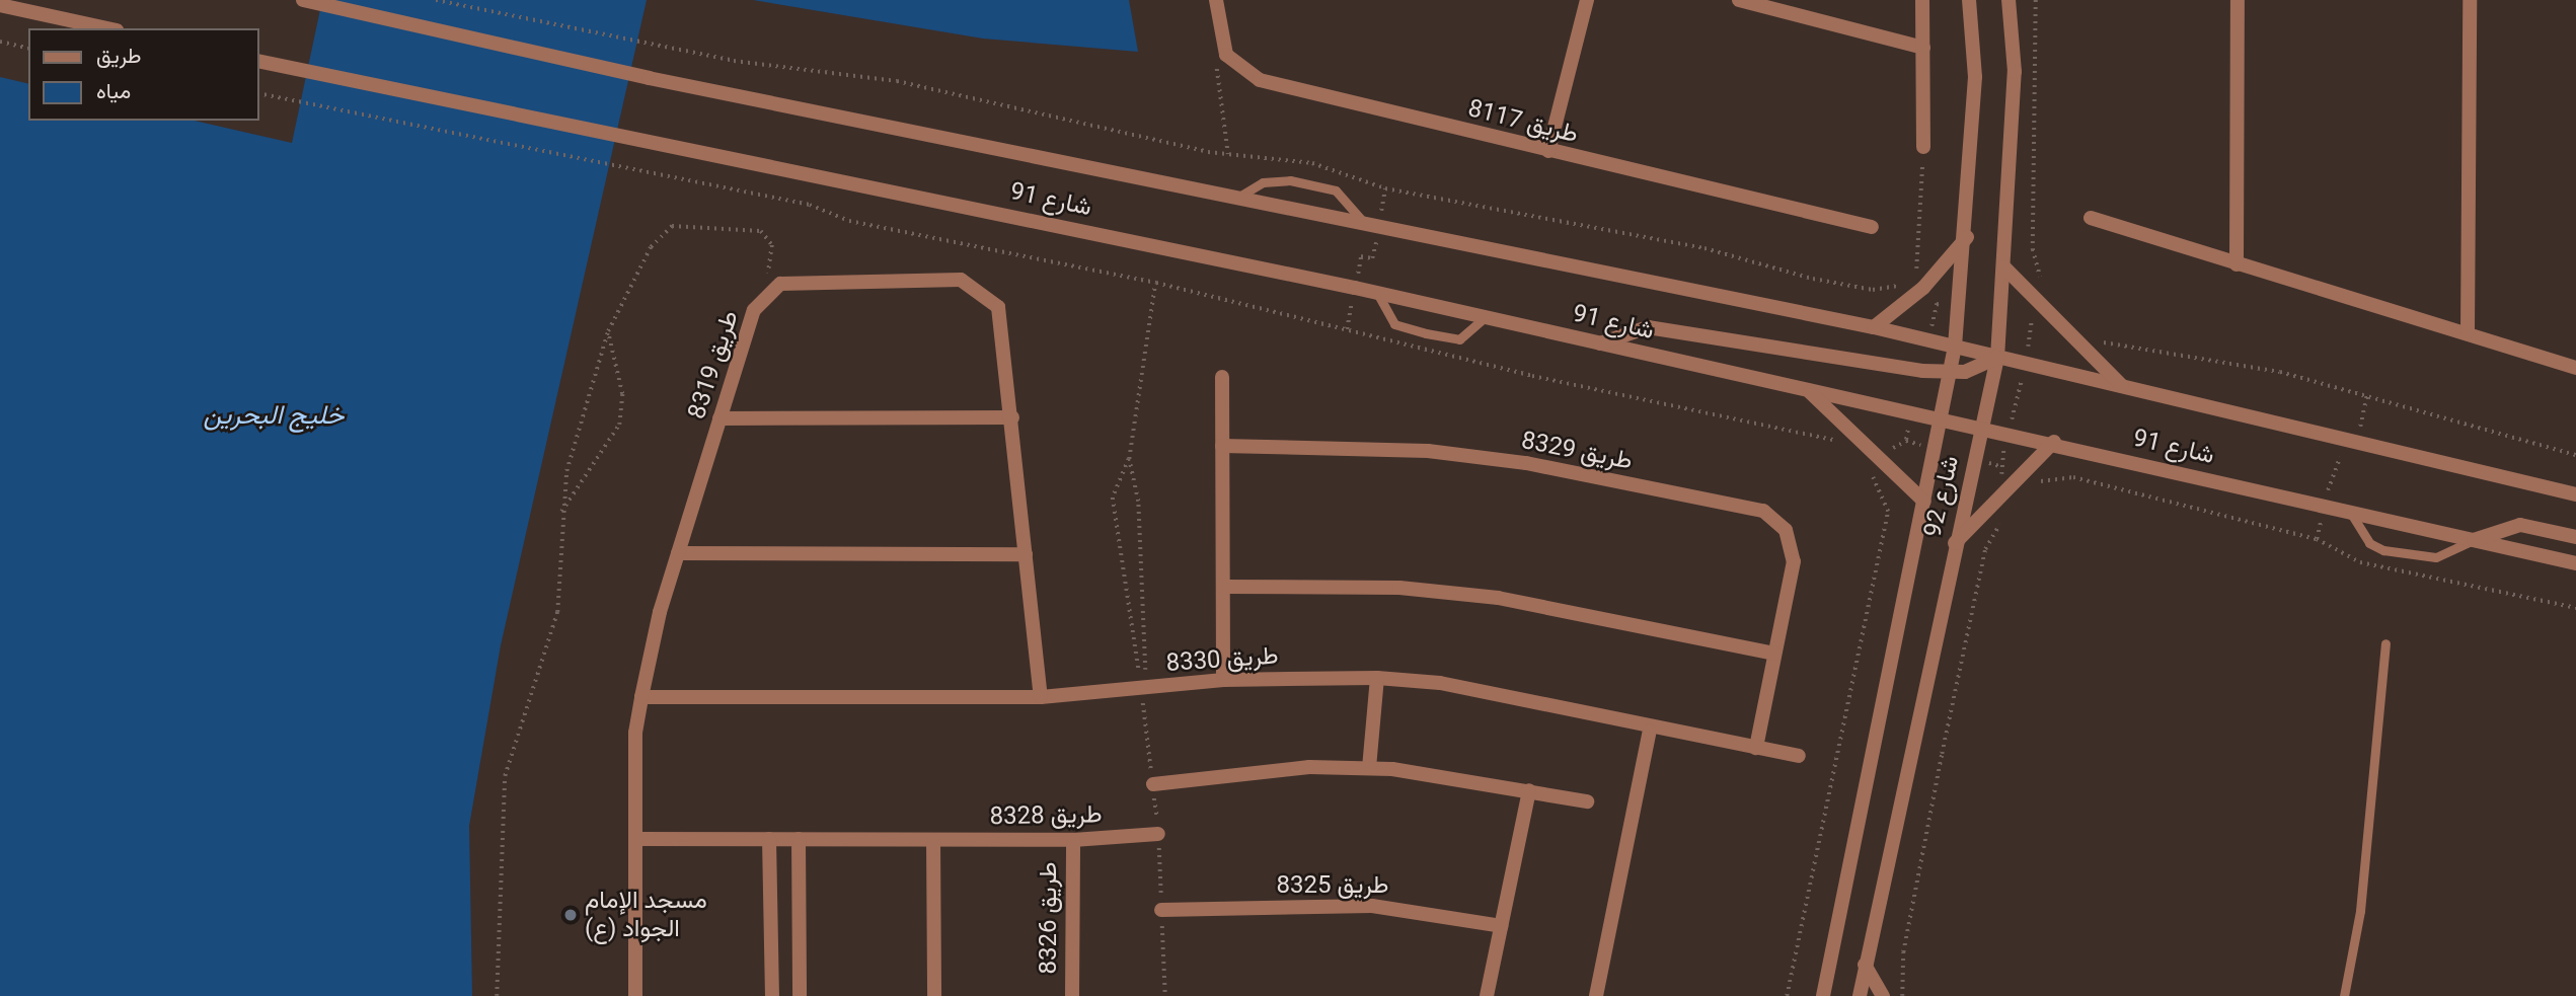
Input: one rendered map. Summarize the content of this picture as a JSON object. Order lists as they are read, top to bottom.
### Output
{
  "streets": {
    "street": [
      "طريق 8117",
      "شارع 91",
      "طريق 8319",
      "طريق 8329",
      "شارع 92",
      "طريق 8330",
      "طريق 8328",
      "طريق 8325",
      "طريق 8326"
    ]
  },
  "crossings": [
    ["شارع 91", "شارع 92"],
    ["طريق 8319", "طريق 8330"],
    ["طريق 8319", "طريق 8328"],
    ["طريق 8329", "طريق 8330"],
    ["طريق 8328", "طريق 8326"]
  ],
  "water": ["خليج البحرين"],
  "places": ["مسجد الإمام الجواد (ع)"],
  "legend": ["طريق", "مياه"]
}
